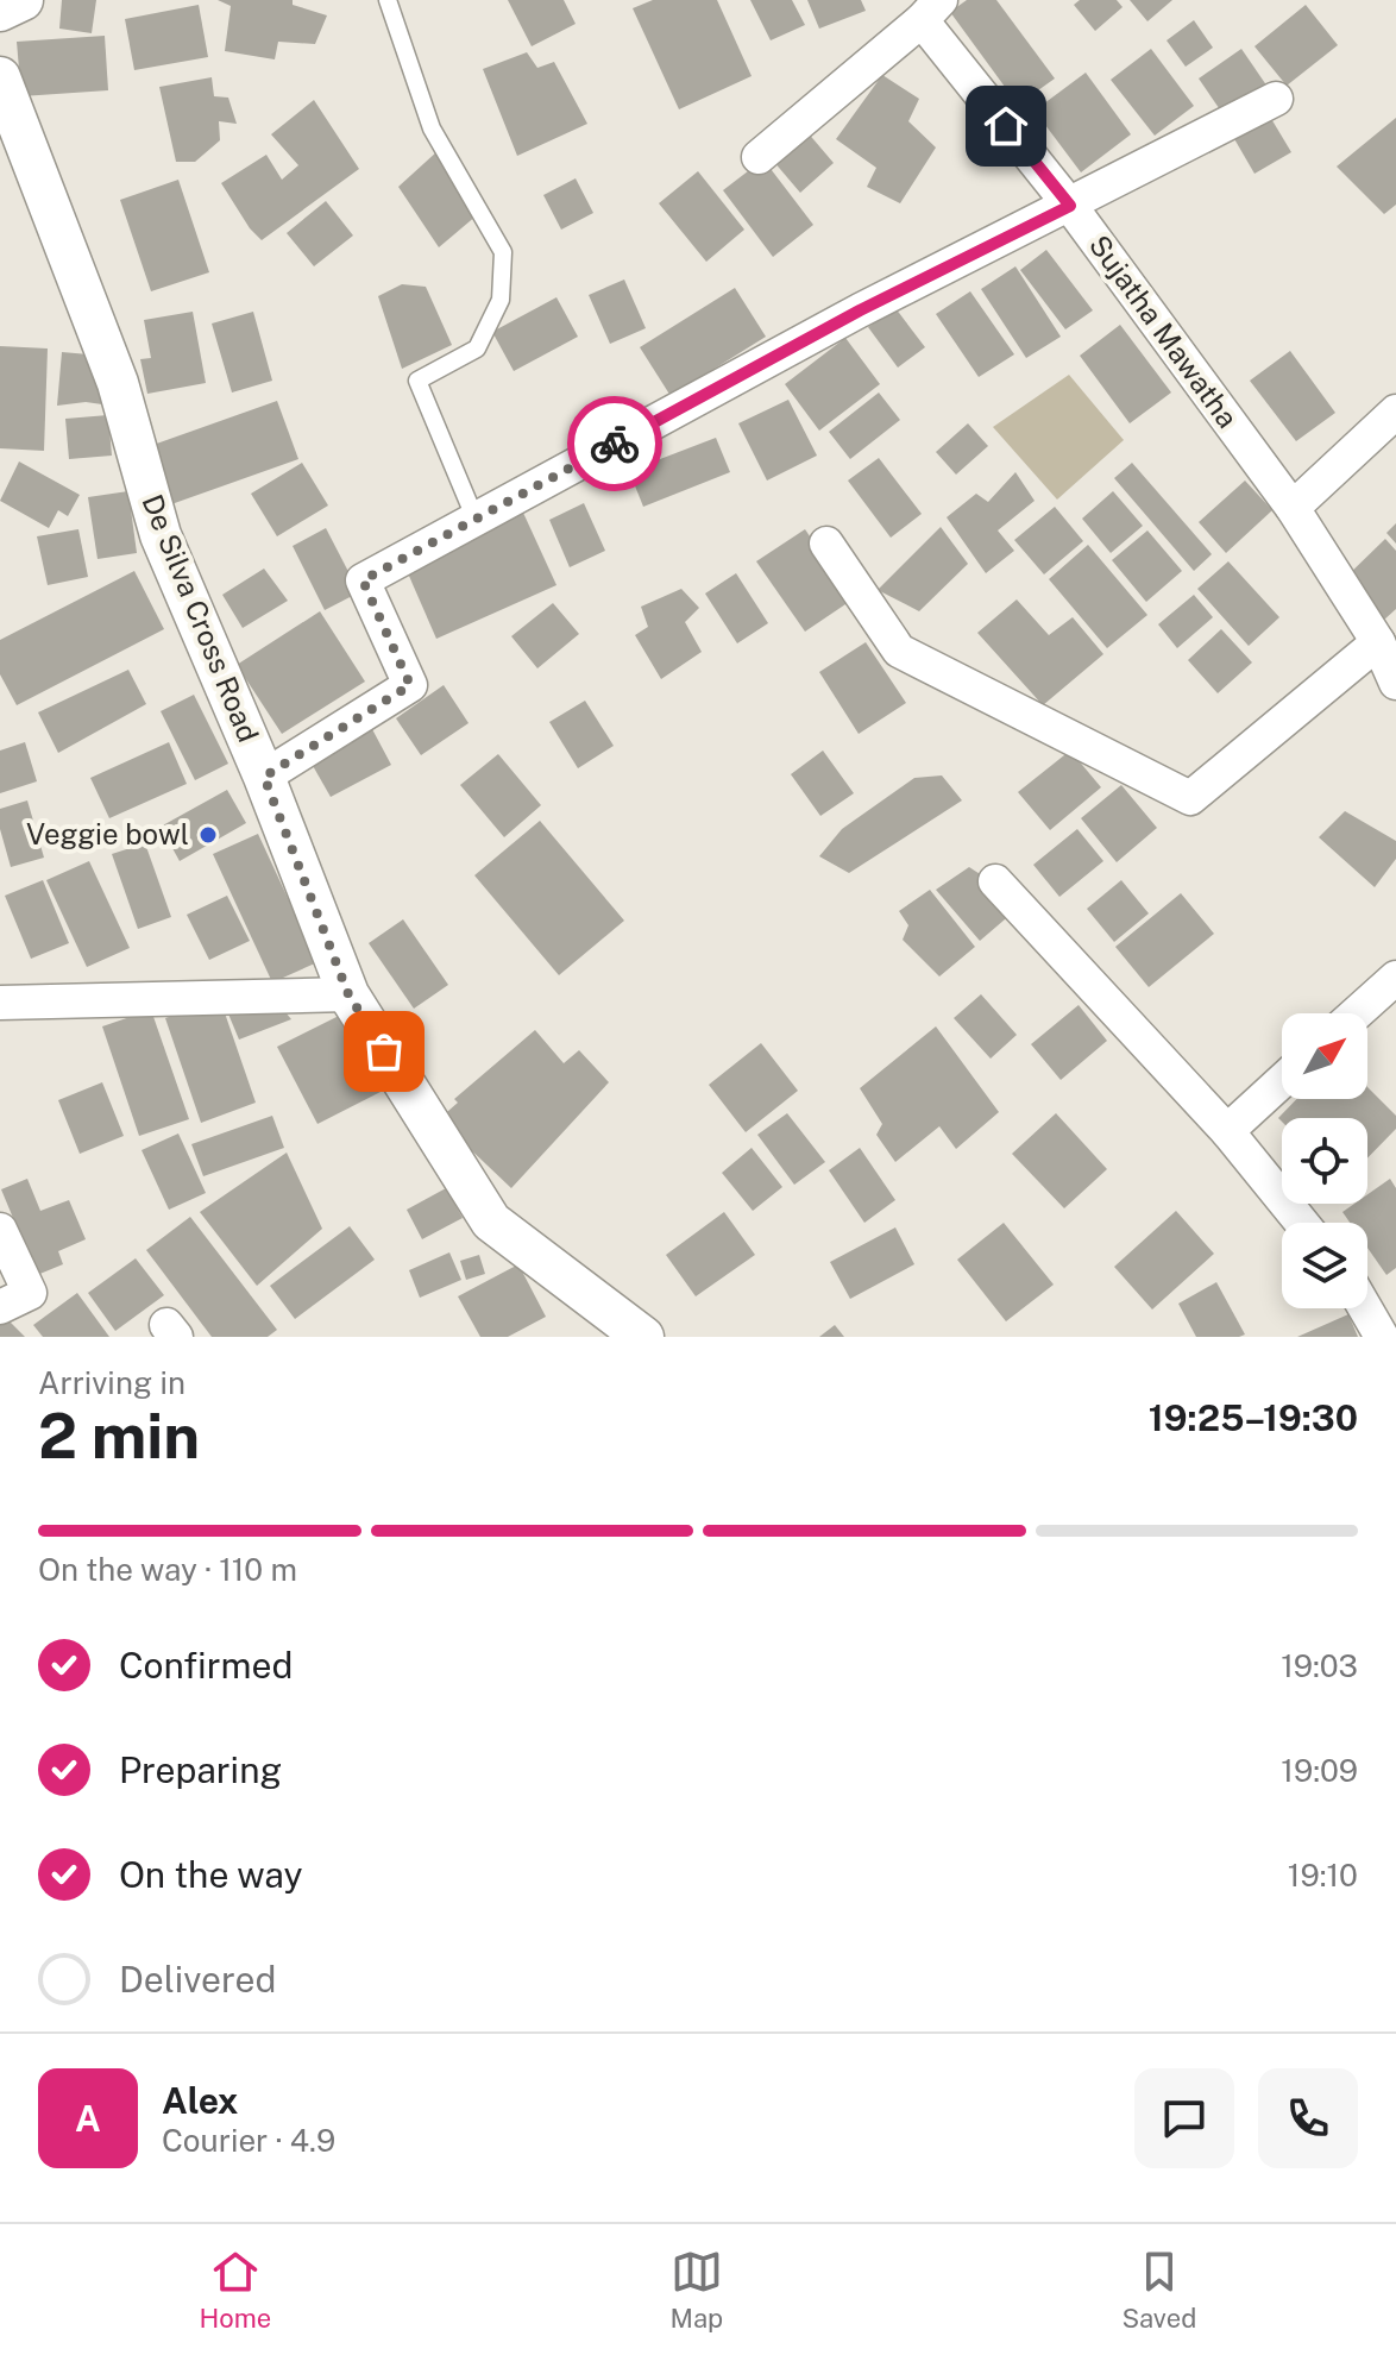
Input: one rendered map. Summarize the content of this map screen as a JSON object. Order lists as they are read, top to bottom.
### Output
{
  "streets": {
    "street": ["Sujatha Mawatha", "De Silva Cross Road"]
  },
  "places": ["Veggie bowl"],
  "north": "top right",
  "page": {
    "heading": ["2 min", "Arriving in", "19:25–19:30"],
    "panel": ["Alex", "Courier · 4.9"],
    "bar": "On the way · 110 m",
    "list": [
      ["Confirmed", "19:03"],
      ["Preparing", "19:09"],
      ["On the way", "19:10"],
      "Delivered"
    ],
    "round": "A",
    "tabs": ["Home", "Map", "Saved"]
  }
}
